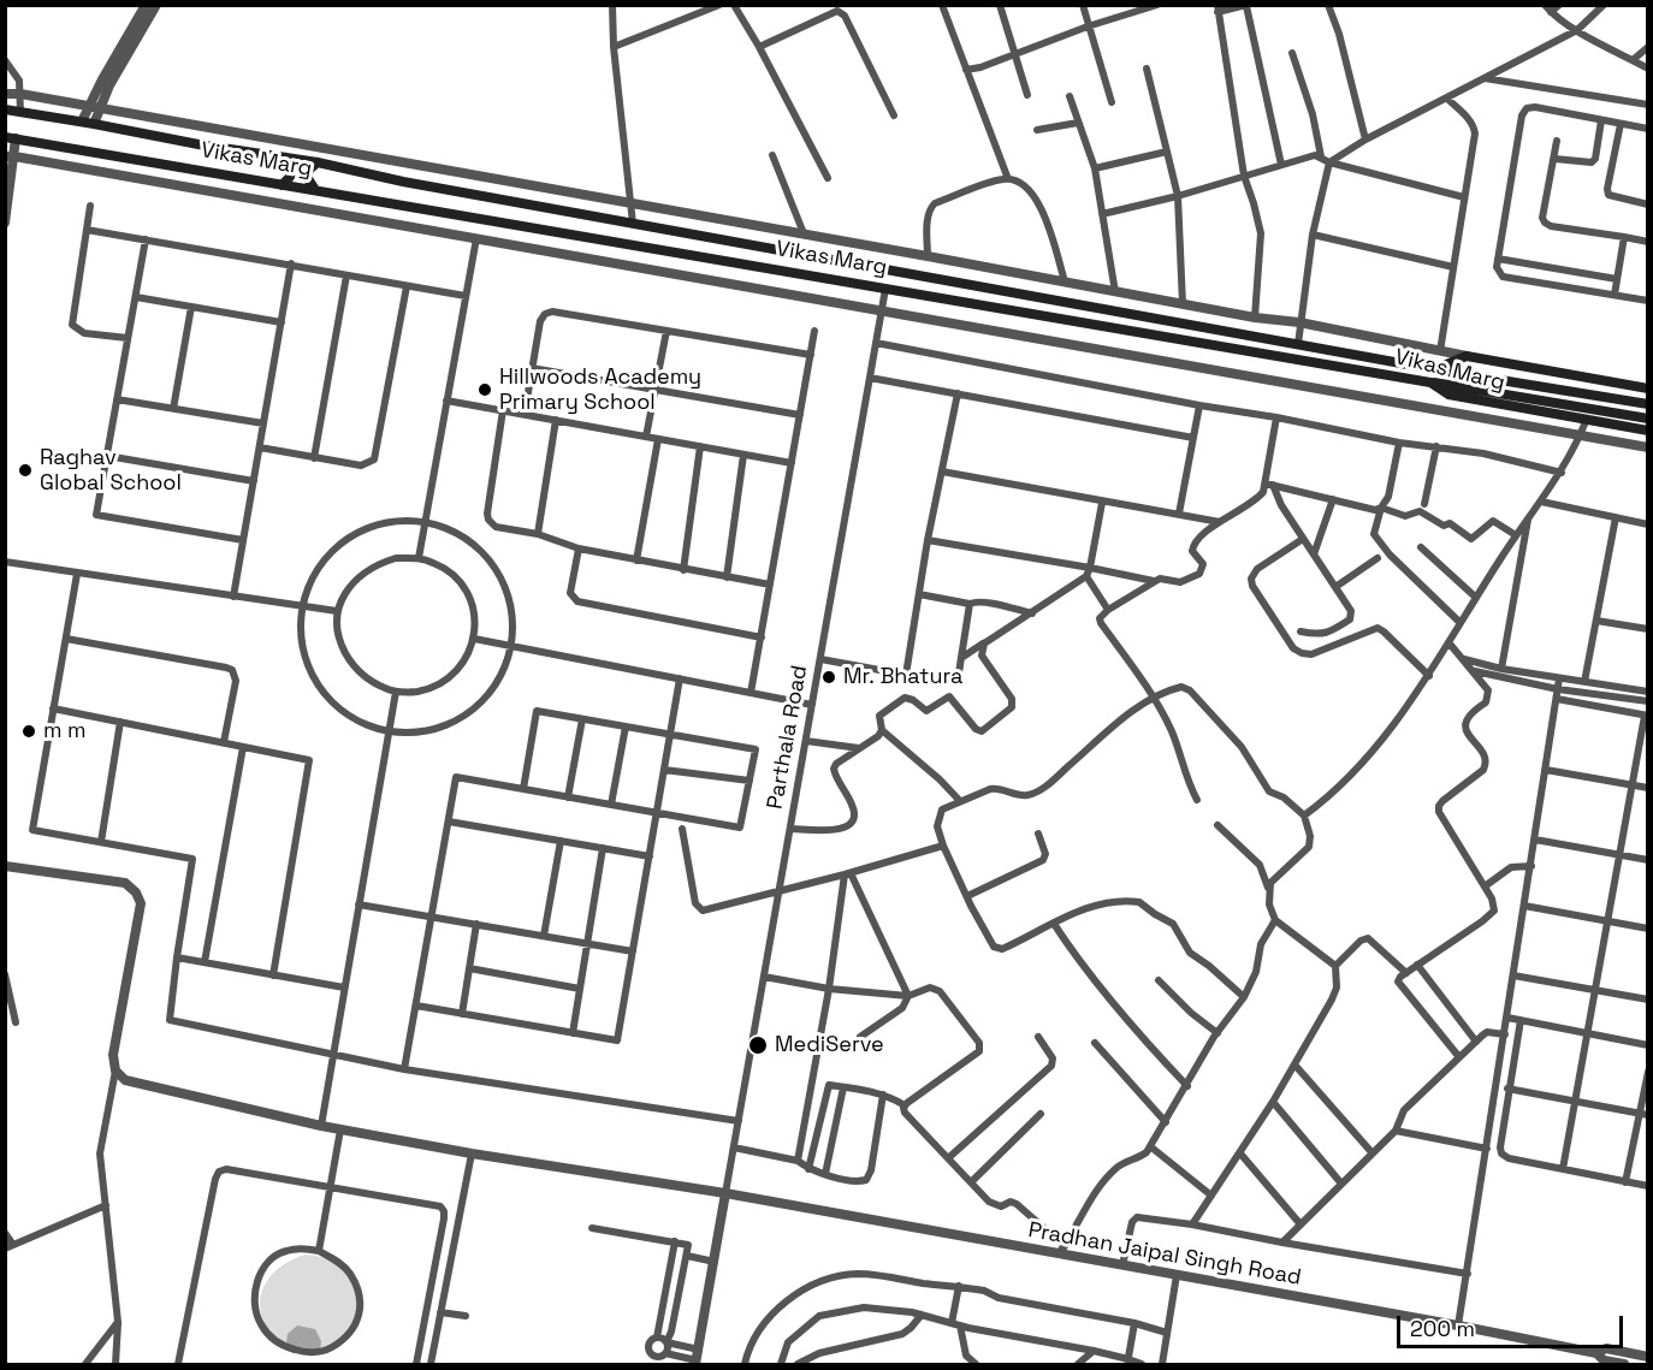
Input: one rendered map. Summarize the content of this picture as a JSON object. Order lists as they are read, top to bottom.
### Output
{
  "streets": {
    "main road": ["Vikas Marg"],
    "street": ["Parthala Road", "Pradhan Jaipal Singh Road"]
  },
  "crossings": [
    ["Vikas Marg", "Parthala Road"],
    ["Parthala Road", "Pradhan Jaipal Singh Road"]
  ],
  "places": [
    "Hillwoods Academy Primary School",
    "Raghav Global School",
    "Mr. Bhatura",
    "m m",
    "MediServe"
  ],
  "scale_bar": "200 m"
}
